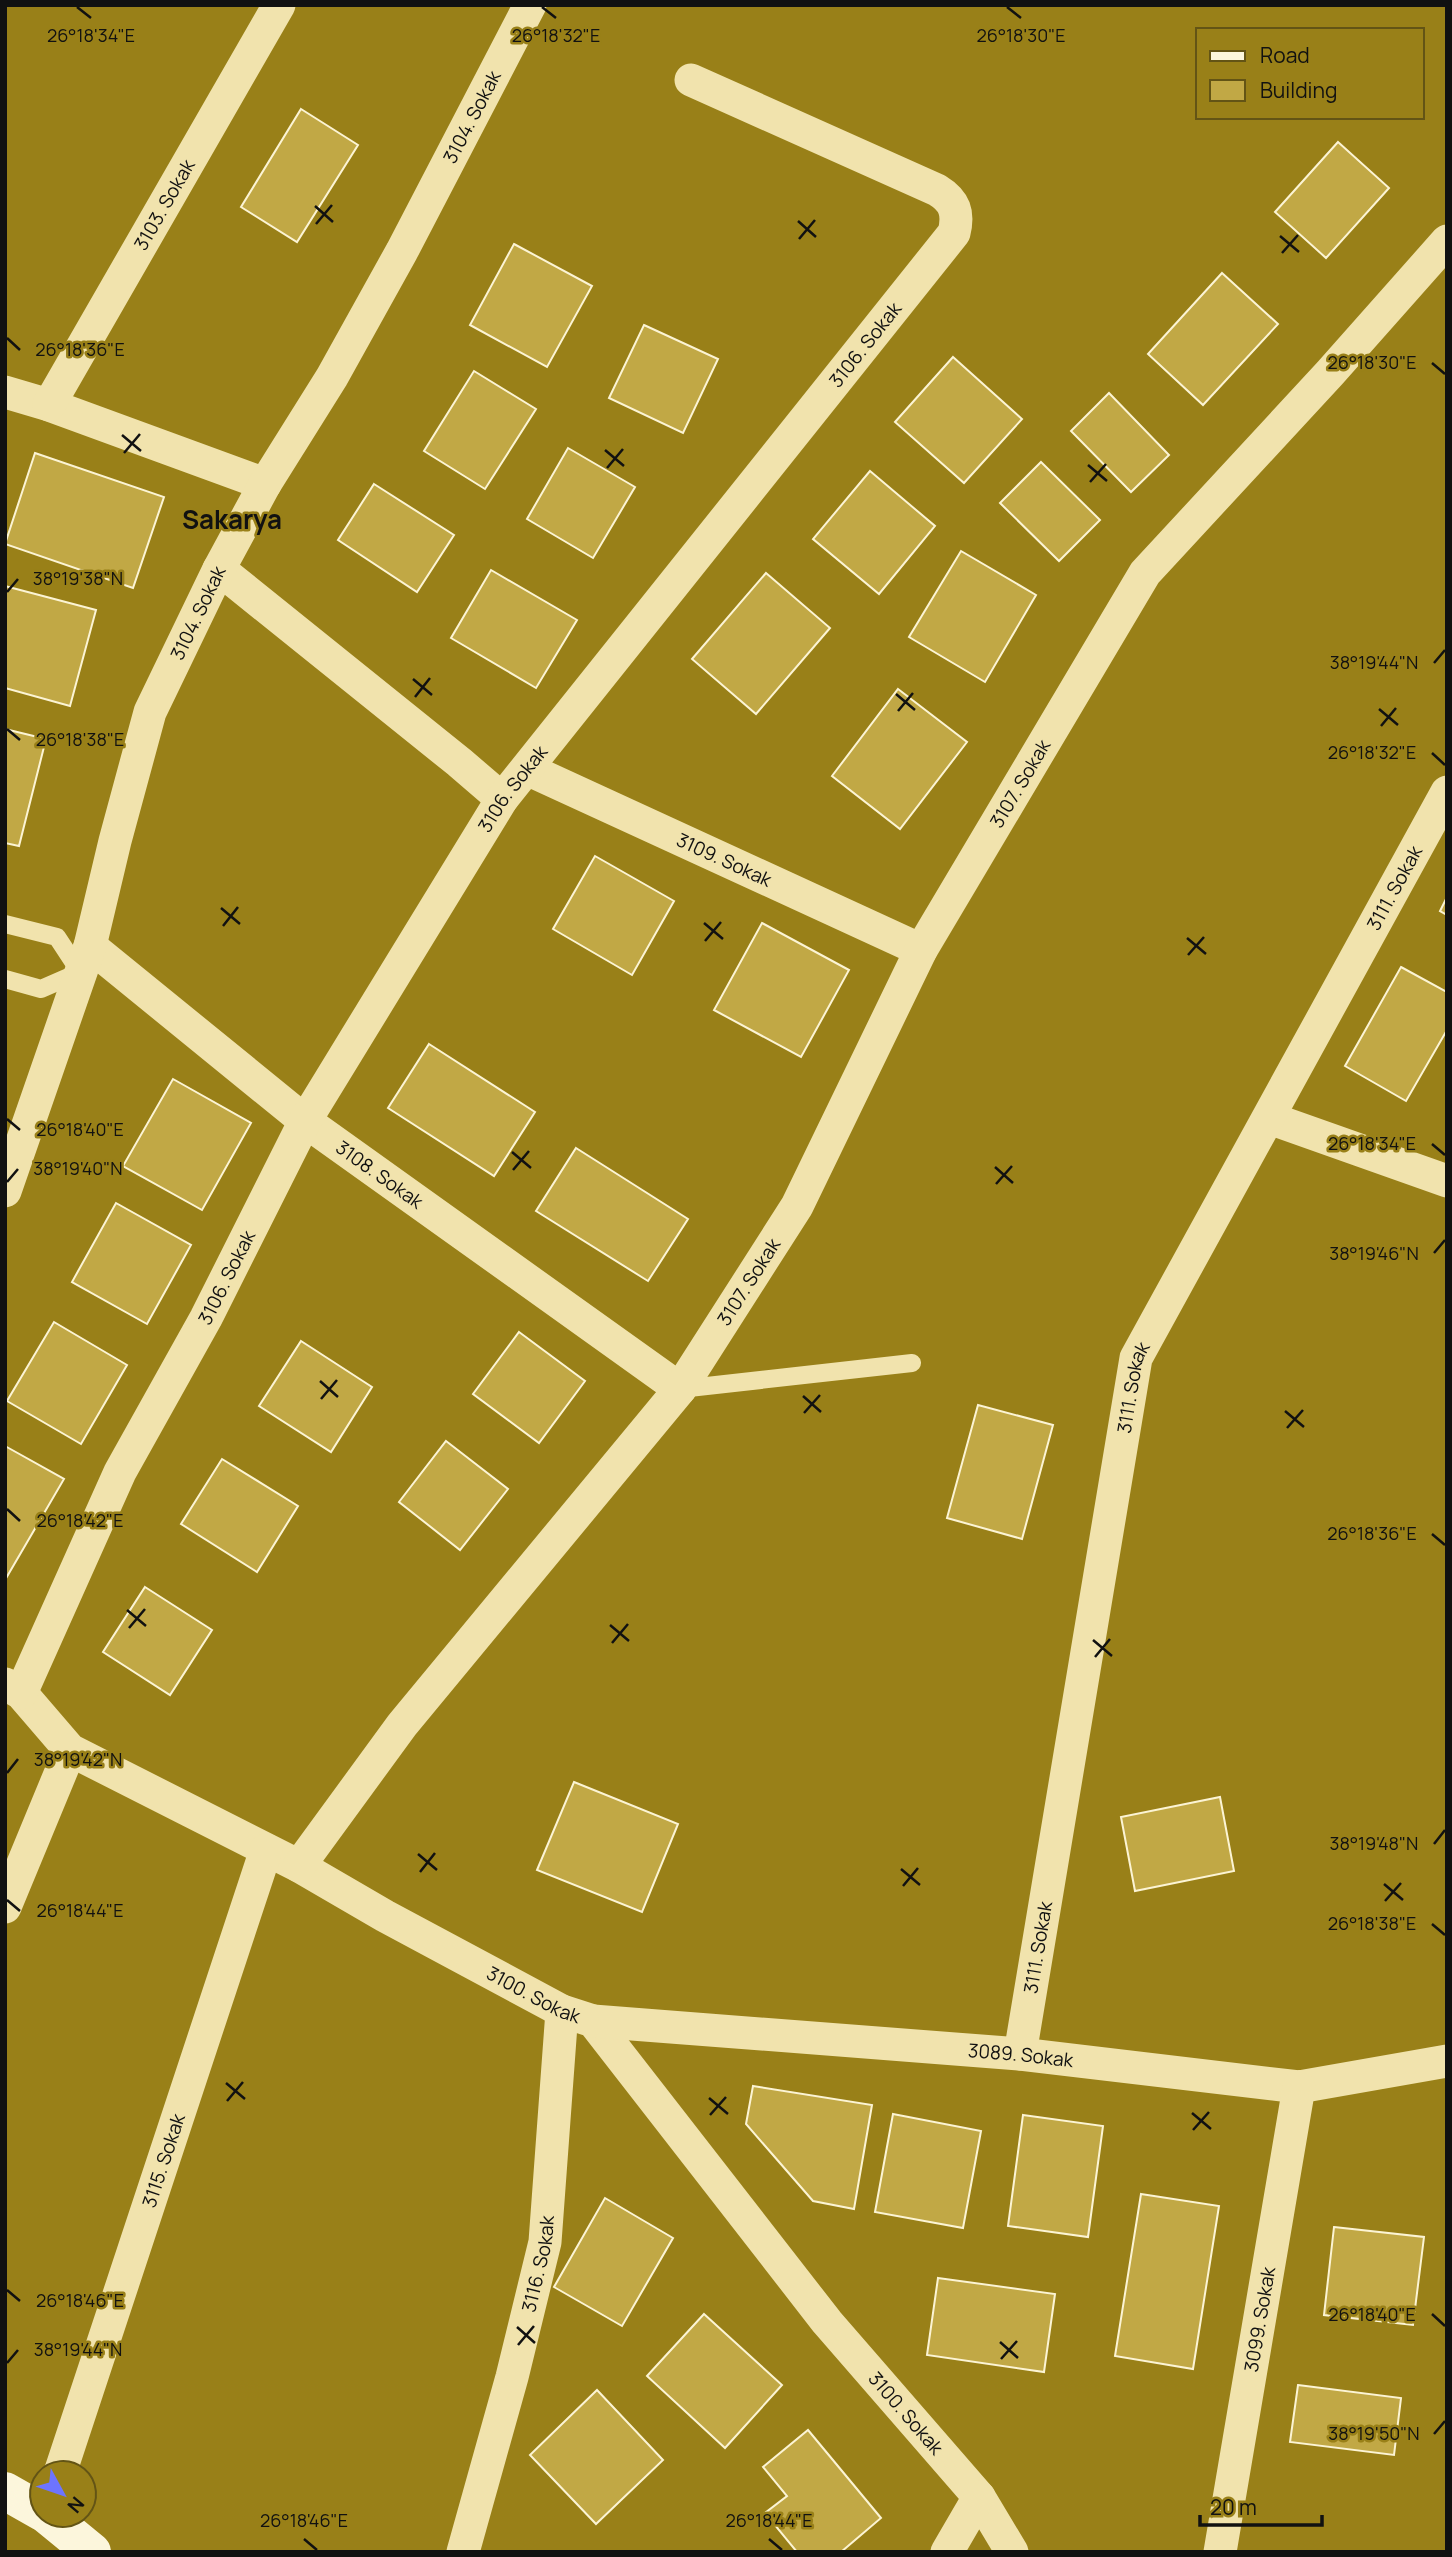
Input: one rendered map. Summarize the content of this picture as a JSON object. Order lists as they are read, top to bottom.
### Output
{
  "streets": {
    "street": [
      "3104. Sokak",
      "3103. Sokak",
      "3106. Sokak",
      "3107. Sokak",
      "3109. Sokak",
      "3111. Sokak",
      "3108. Sokak",
      "3100. Sokak",
      "3089. Sokak",
      "3115. Sokak",
      "3116. Sokak",
      "3099. Sokak"
    ]
  },
  "crossings": [
    ["3104. Sokak", "3108. Sokak"],
    ["3106. Sokak", "3109. Sokak"],
    ["3106. Sokak", "3108. Sokak"],
    ["3106. Sokak", "3100. Sokak"],
    ["3107. Sokak", "3109. Sokak"],
    ["3107. Sokak", "3108. Sokak"],
    ["3107. Sokak", "3100. Sokak"],
    ["3111. Sokak", "3089. Sokak"],
    ["3100. Sokak", "3089. Sokak"],
    ["3100. Sokak", "3115. Sokak"],
    ["3100. Sokak", "3116. Sokak"],
    ["3089. Sokak", "3116. Sokak"],
    ["3089. Sokak", "3099. Sokak"]
  ],
  "districts": ["Sakarya"],
  "legend": ["Road", "Building"],
  "scale_bar": "20 m",
  "north": "bottom right",
  "coordinates": [
    "26°18'34\"E",
    "26°18'32\"E",
    "26°18'30\"E",
    "26°18'36\"E",
    "38°19'38\"N",
    "38°19'44\"N",
    "26°18'38\"E",
    "26°18'40\"E",
    "38°19'40\"N",
    "38°19'46\"N",
    "26°18'42\"E",
    "38°19'42\"N",
    "38°19'48\"N",
    "26°18'44\"E",
    "26°18'46\"E",
    "38°19'50\"N"
  ]
}
